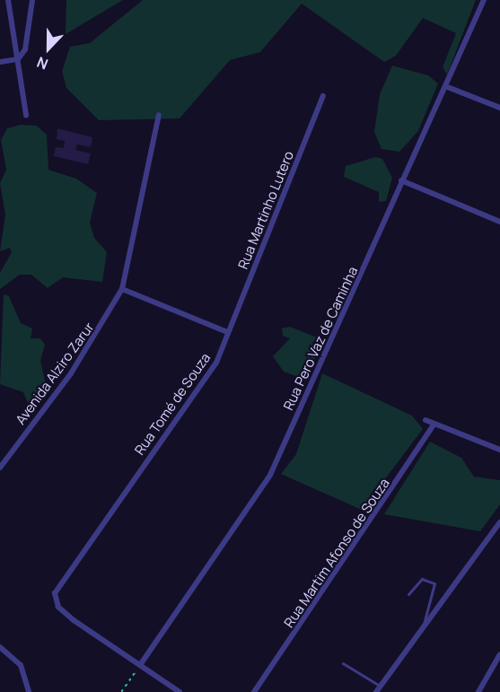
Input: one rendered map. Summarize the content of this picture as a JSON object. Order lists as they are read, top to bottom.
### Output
{
  "streets": {
    "street": [
      "Rua Martinho Lutero",
      "Rua Pero Vaz de Caminha",
      "Avenida Alziro Zarur",
      "Rua Tomé de Souza",
      "Rua Martim Afonso de Souza"
    ]
  },
  "crossings": [
    ["Rua Martinho Lutero", "Rua Tomé de Souza"],
    ["Rua Pero Vaz de Caminha", "Rua Tomé de Souza"]
  ],
  "north": "bottom"
}
